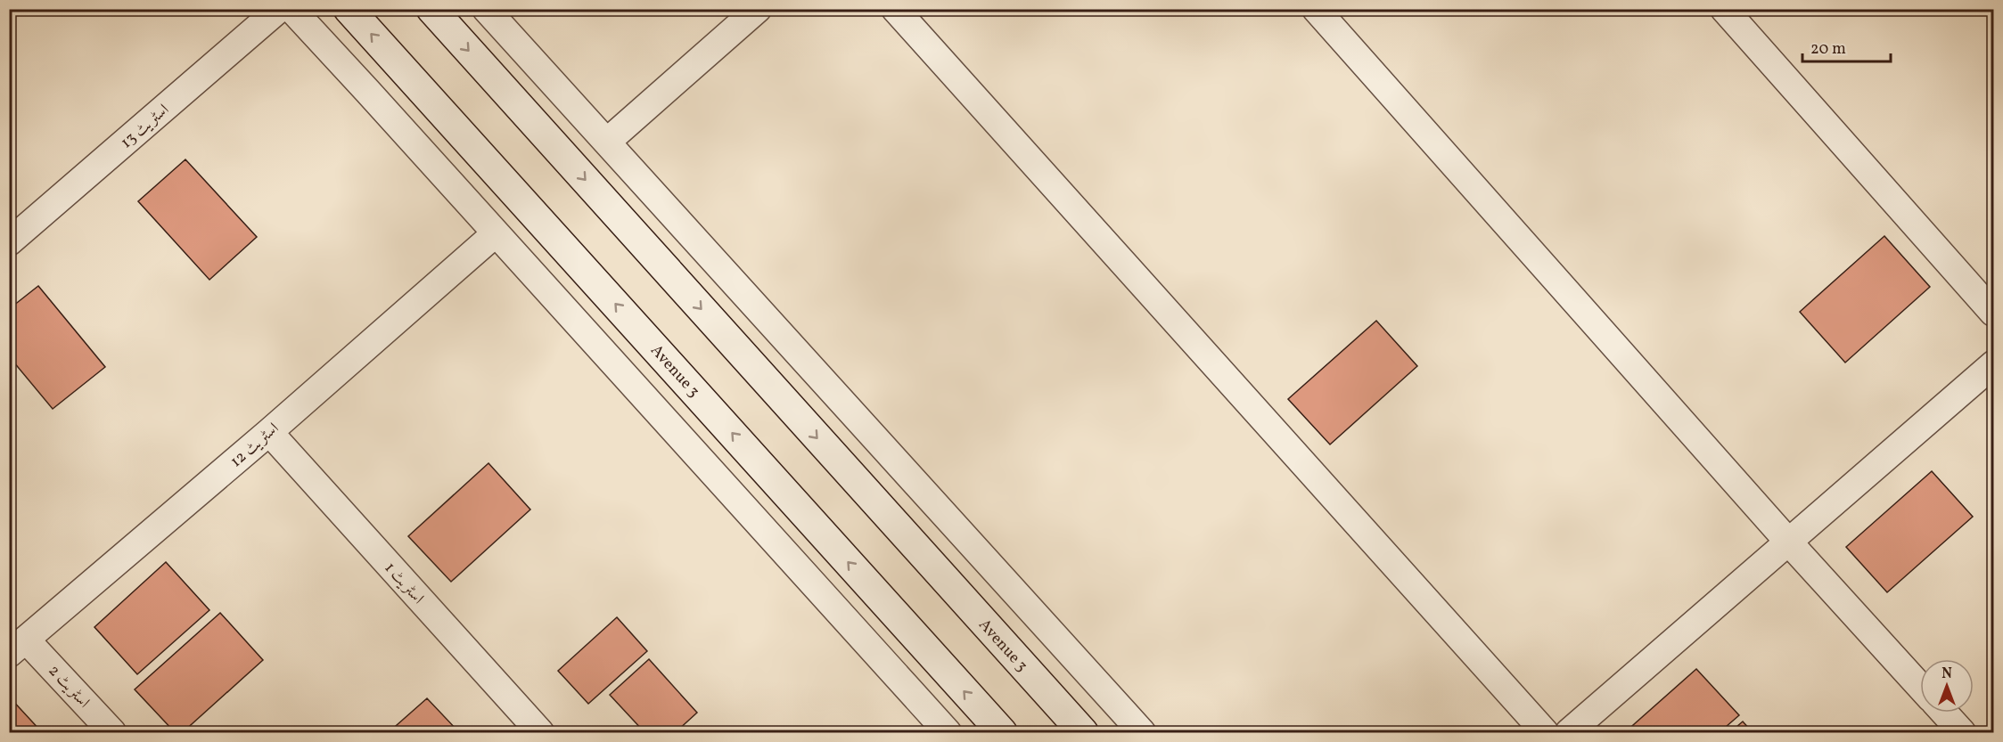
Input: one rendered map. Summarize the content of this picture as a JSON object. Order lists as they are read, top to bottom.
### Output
{
  "streets": {
    "main road": ["Avenue 3"],
    "street": [
      "اسٹریٹ 13",
      "اسٹریٹ 12",
      "اسٹریٹ 1",
      "اسٹریٹ 2"
    ]
  },
  "crossings": [
    ["اسٹریٹ 12", "اسٹریٹ 1"],
    ["اسٹریٹ 12", "اسٹریٹ 2"]
  ],
  "scale_bar": "20 m",
  "north": "top"
}
